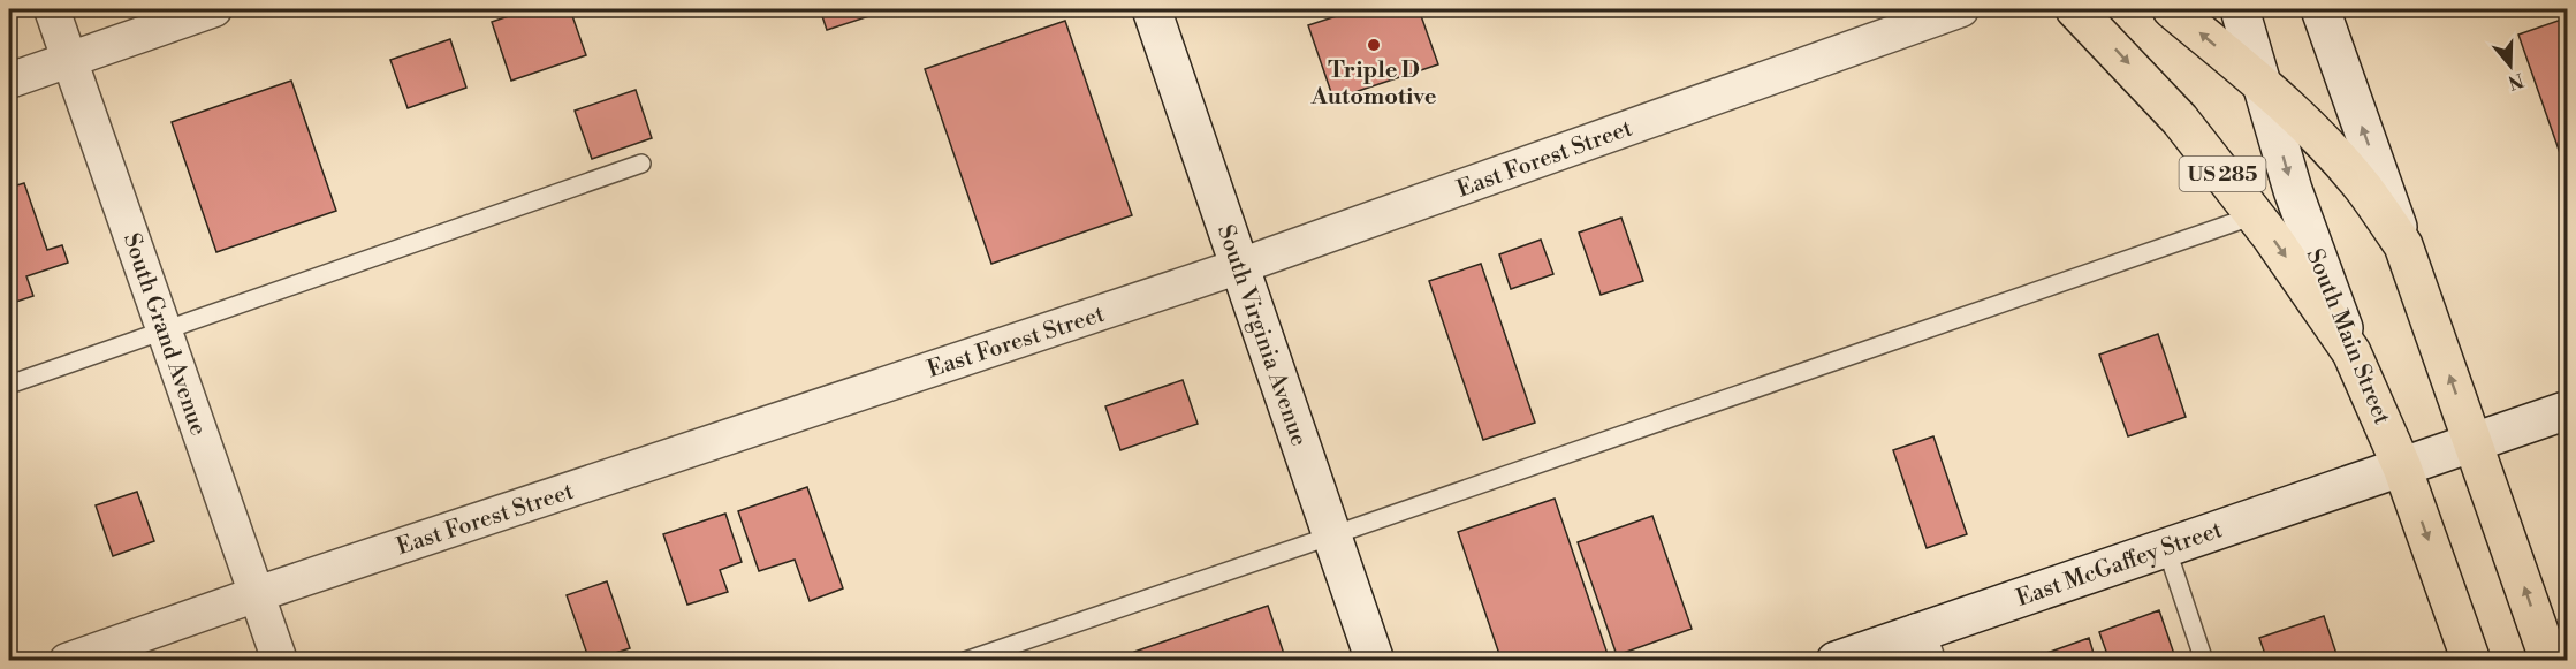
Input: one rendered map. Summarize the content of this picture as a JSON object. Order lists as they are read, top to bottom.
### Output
{
  "streets": {
    "main road": [
      "US 285",
      "South Virginia Avenue",
      "South Main Street",
      "East McGaffey Street"
    ],
    "street": ["East Forest Street", "South Grand Avenue"]
  },
  "crossings": [
    ["East Forest Street", "South Grand Avenue"],
    ["East Forest Street", "South Virginia Avenue"],
    ["US 285", "South Main Street"],
    ["South Main Street", "East McGaffey Street"]
  ],
  "places": ["Triple D Automotive"],
  "north": "bottom"
}
